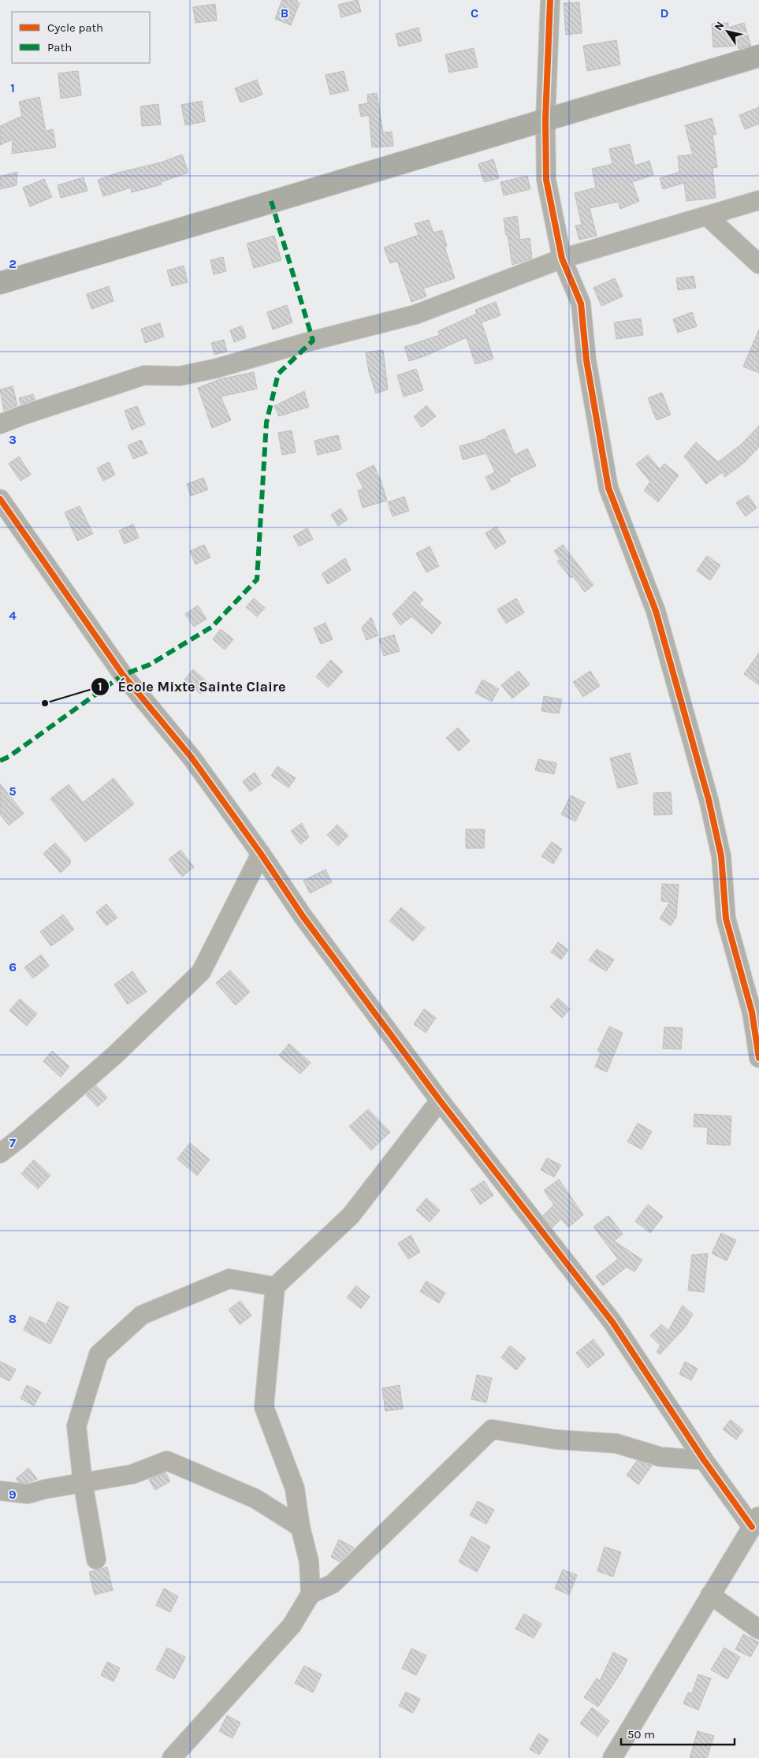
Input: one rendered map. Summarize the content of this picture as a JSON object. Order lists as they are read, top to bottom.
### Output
{
  "places": ["École Mixte Sainte Claire"],
  "legend": ["Cycle path", "Path"],
  "scale_bar": "50 m",
  "north": "top left",
  "grid": {
    "columns": ["B", "C", "D"],
    "rows": [
      "1",
      "2",
      "3",
      "4",
      "5",
      "6",
      "7",
      "8",
      "9"
    ]
  }
}
